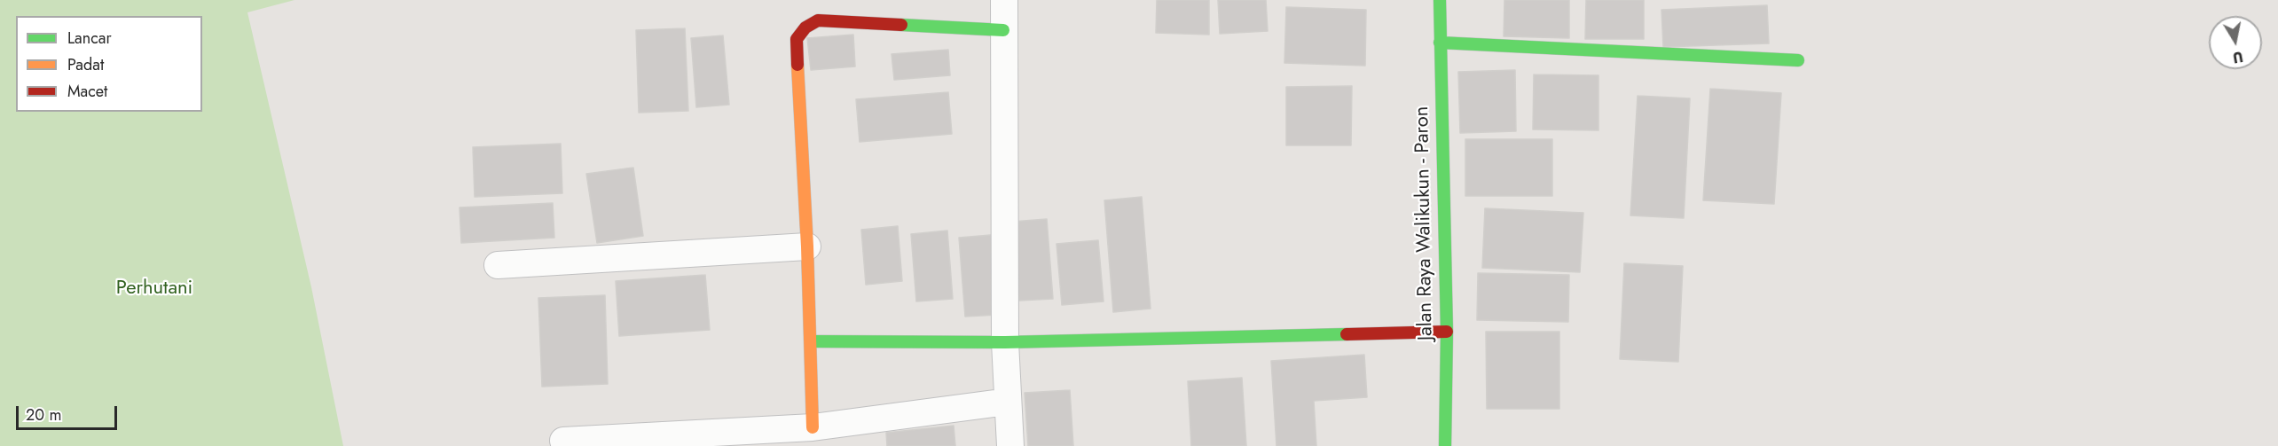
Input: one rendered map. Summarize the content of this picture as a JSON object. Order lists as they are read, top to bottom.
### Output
{
  "streets": {
    "street": ["Jalan Raya Walikukun - Paron"]
  },
  "parks": ["Perhutani"],
  "legend": ["Lancar", "Padat", "Macet"],
  "scale_bar": "20 m",
  "north": "bottom"
}
